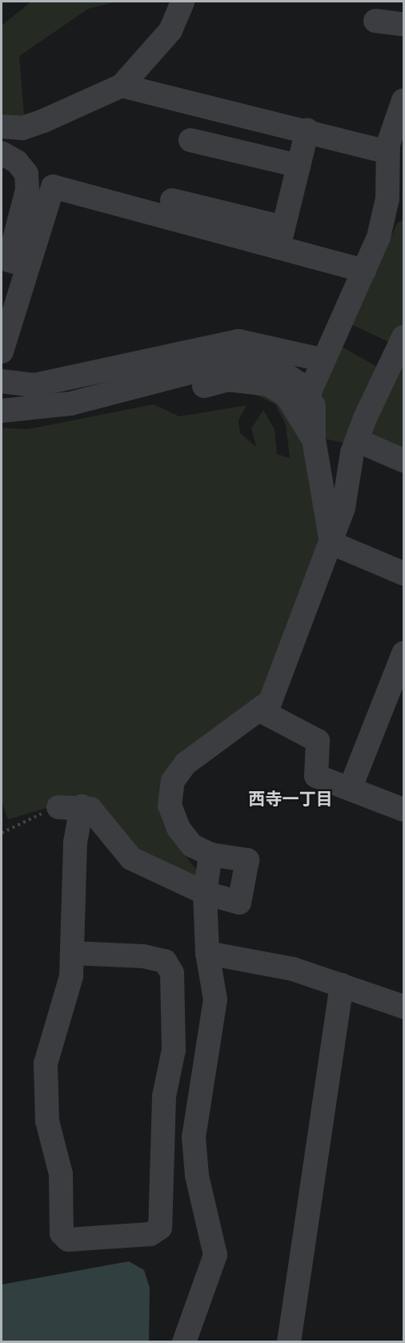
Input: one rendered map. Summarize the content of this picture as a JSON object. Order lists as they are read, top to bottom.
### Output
{
  "districts": ["西寺一丁目"]
}
